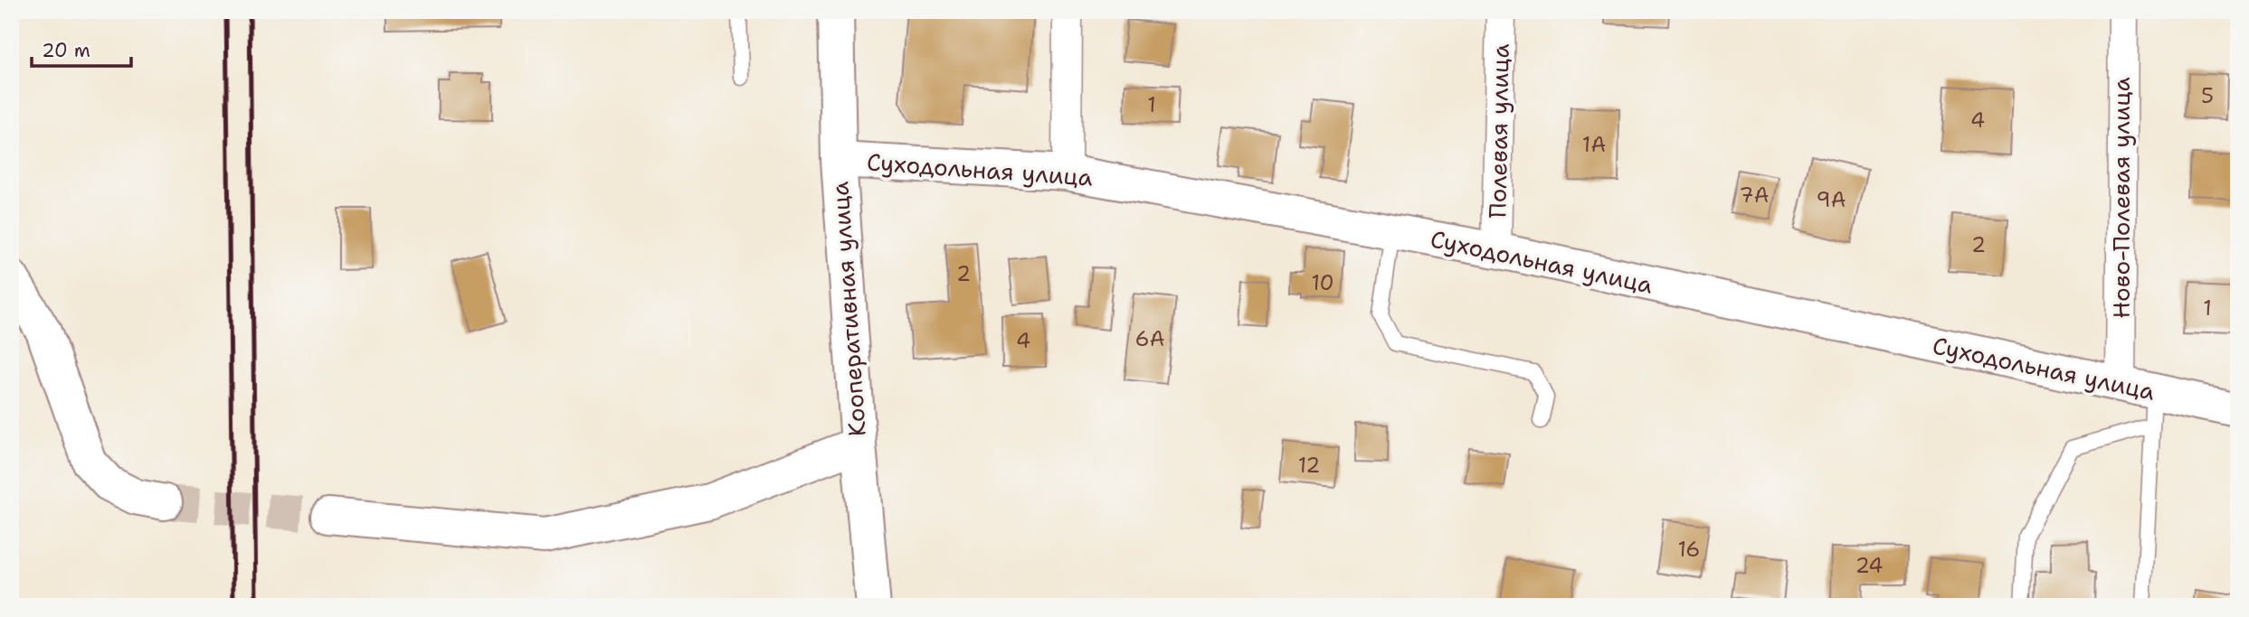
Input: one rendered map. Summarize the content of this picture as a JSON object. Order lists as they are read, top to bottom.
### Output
{
  "streets": {
    "street": [
      "Полевая улица",
      "Суходольная улица",
      "Ново-Полевая улица",
      "Кооперативная улица"
    ]
  },
  "crossings": [
    ["Полевая улица", "Суходольная улица"],
    ["Суходольная улица", "Ново-Полевая улица"],
    ["Суходольная улица", "Кооперативная улица"]
  ],
  "house_numbers": [
    "5",
    "1",
    "4",
    "1А",
    "7А",
    "9А",
    "2",
    "2",
    "10",
    "1",
    "6А",
    "4",
    "12",
    "16",
    "24"
  ],
  "scale_bar": "20 m"
}
